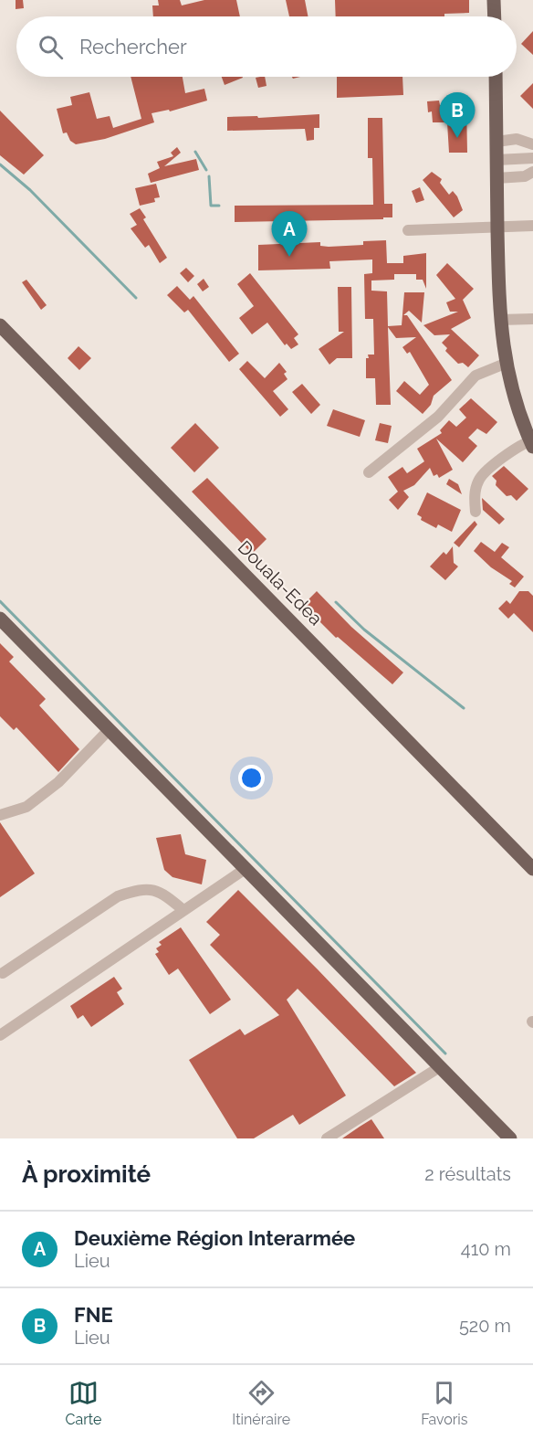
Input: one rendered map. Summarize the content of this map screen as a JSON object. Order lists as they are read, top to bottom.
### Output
{
  "streets": {
    "main road": ["Douala-Edea"]
  },
  "page": {
    "search": "Rechercher",
    "pins": ["B", "A"],
    "heading": ["À proximité", "2 résultats"],
    "list": [
      {
        "mark": "A",
        "name": "Deuxième Région Interarmée",
        "note": "Lieu",
        "value": "410 m"
      },
      {
        "mark": "B",
        "name": "FNE",
        "note": "Lieu",
        "value": "520 m"
      }
    ],
    "nav": ["Carte", "Itinéraire", "Favoris"]
  }
}
